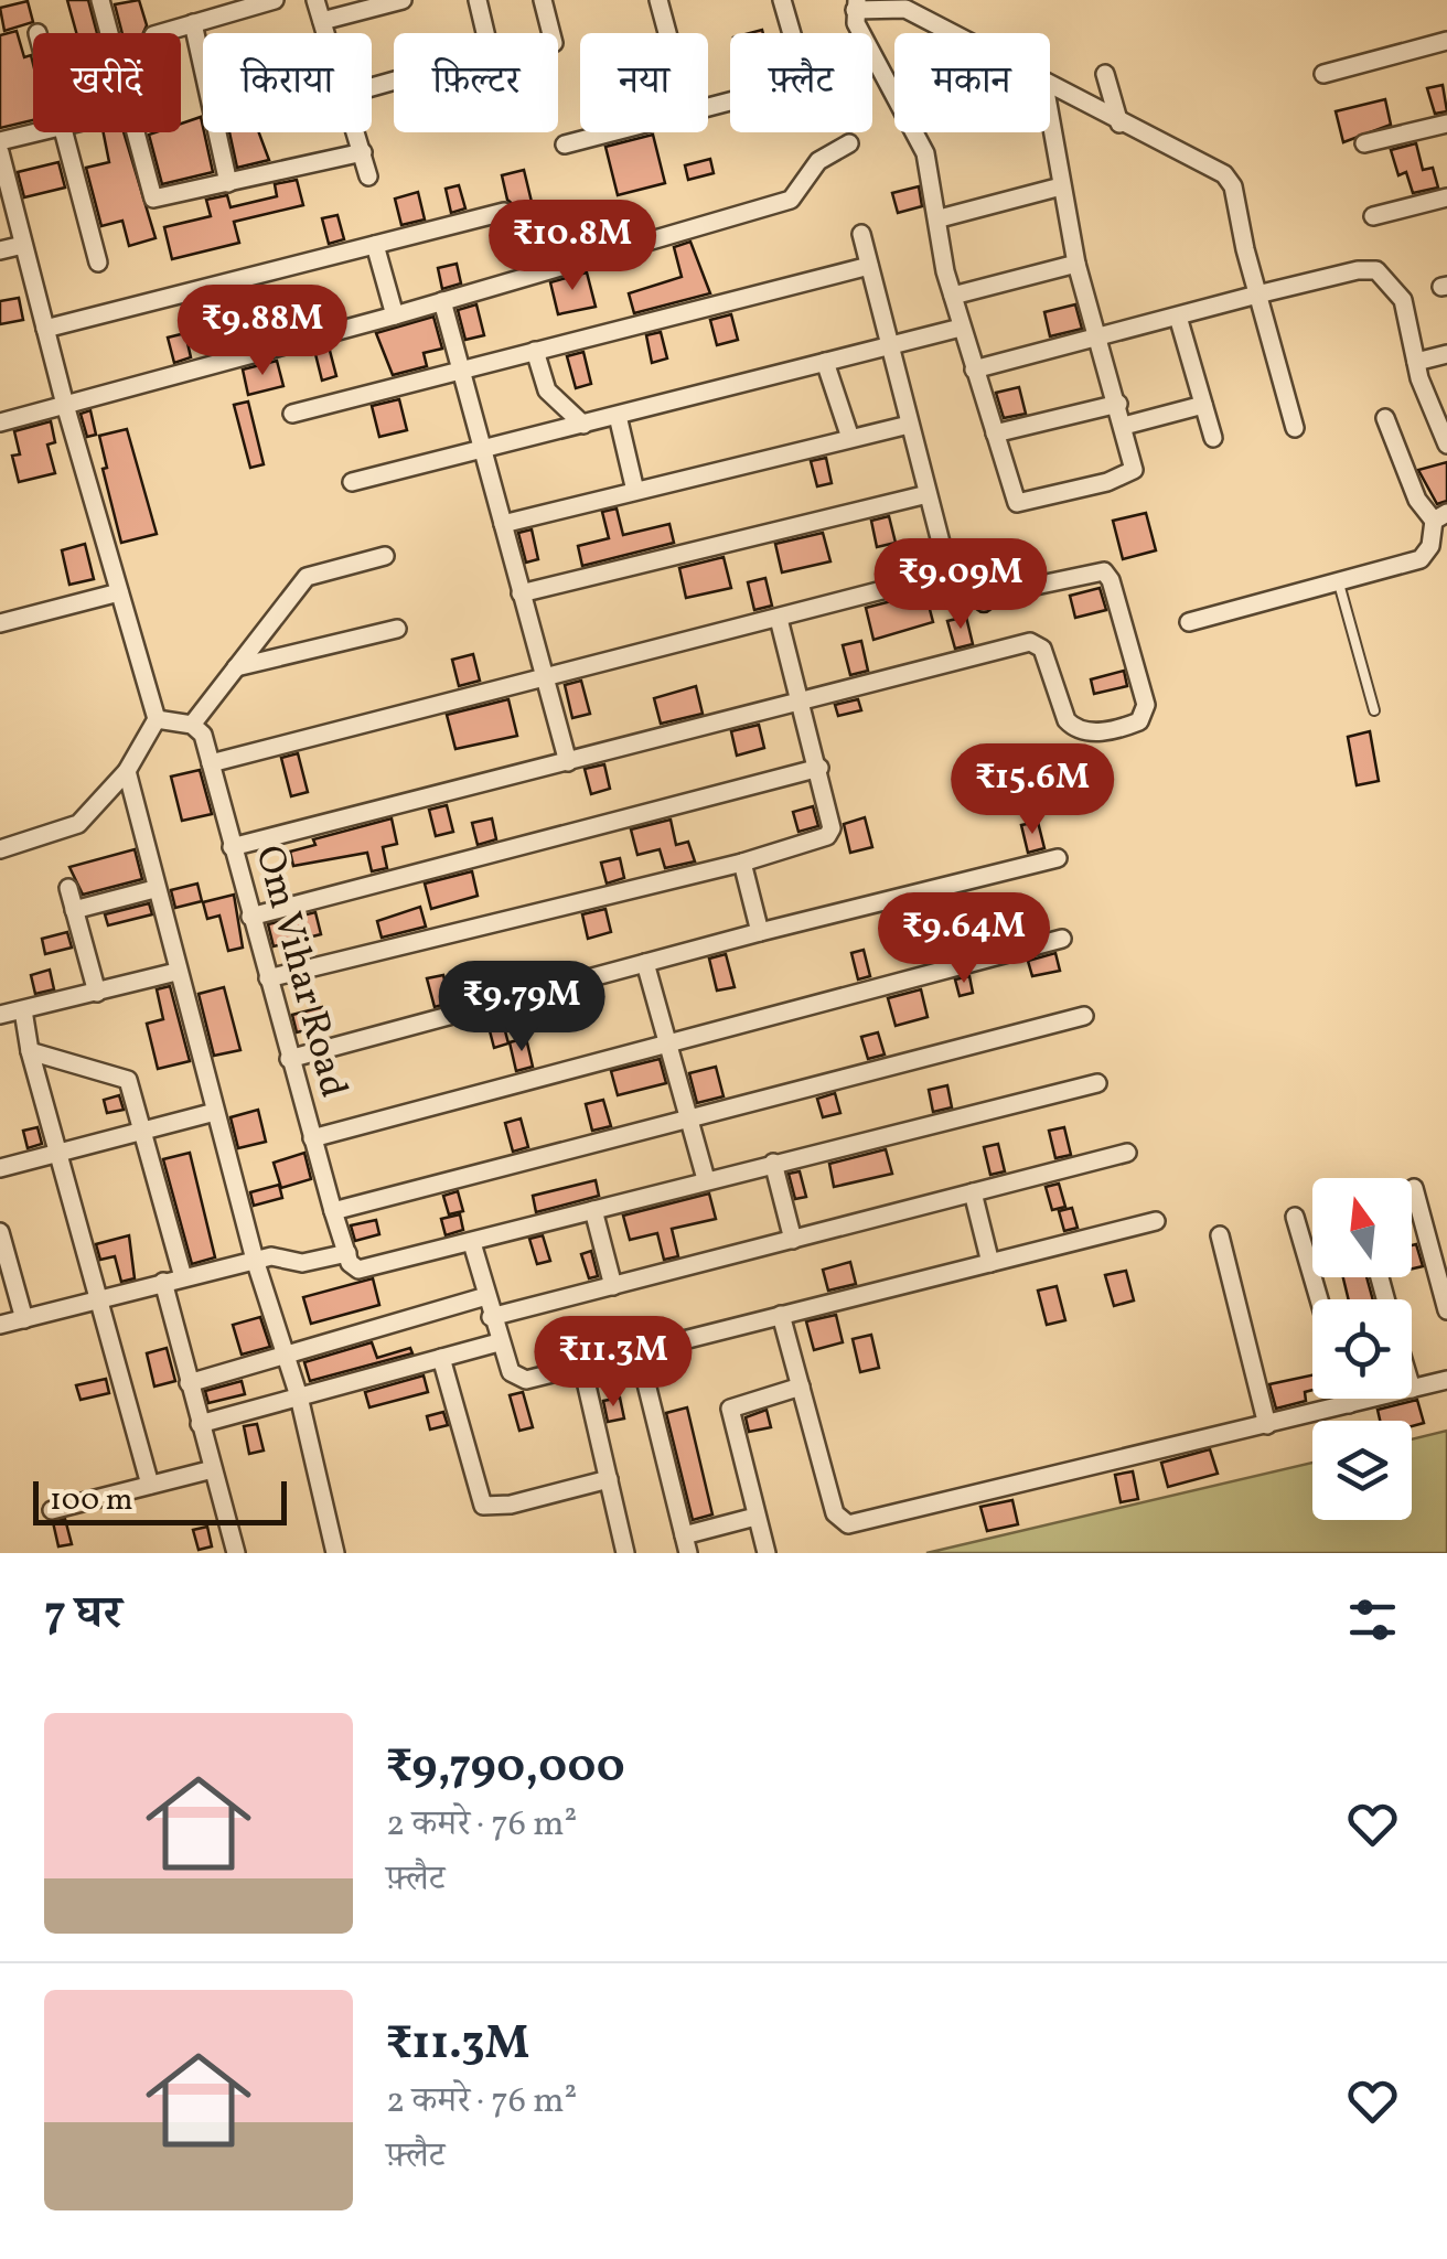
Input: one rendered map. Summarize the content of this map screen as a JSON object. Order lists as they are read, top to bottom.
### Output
{
  "streets": {
    "street": ["Om Vihar Road"]
  },
  "scale_bar": "100 m",
  "north": "top",
  "page": {
    "chip": [
      "खरीदें",
      "किराया",
      "फ़िल्टर",
      "नया",
      "फ़्लैट",
      "मकान"
    ],
    "price": [
      "₹10.8M",
      "₹9.88M",
      "₹9.09M",
      "₹15.6M",
      "₹9.64M",
      "₹9.79M",
      "₹11.3M"
    ],
    "scale": "100 m",
    "heading": "7 घर",
    "list": [
      {
        "name": "₹9,790,000",
        "note": "2 कमरे · 76 m² · फ़्लैट"
      },
      {
        "name": "₹11.3M",
        "note": "2 कमरे · 76 m² · फ़्लैट"
      }
    ]
  }
}
